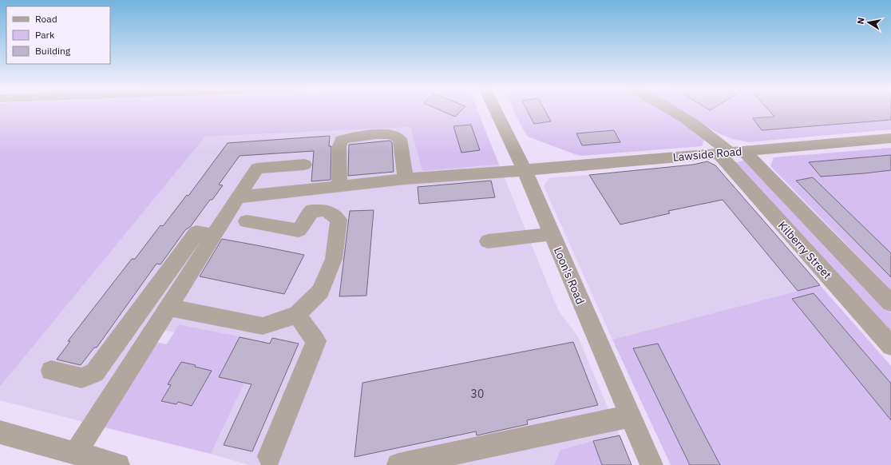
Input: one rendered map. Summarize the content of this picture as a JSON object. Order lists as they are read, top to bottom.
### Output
{
  "streets": {
    "street": ["Lawside Road", "Kilberry Street", "Loon's Road"]
  },
  "crossings": [
    ["Lawside Road", "Kilberry Street"],
    ["Lawside Road", "Loon's Road"]
  ],
  "house_numbers": ["30"],
  "legend": ["Road", "Park", "Building"],
  "north": "left"
}
